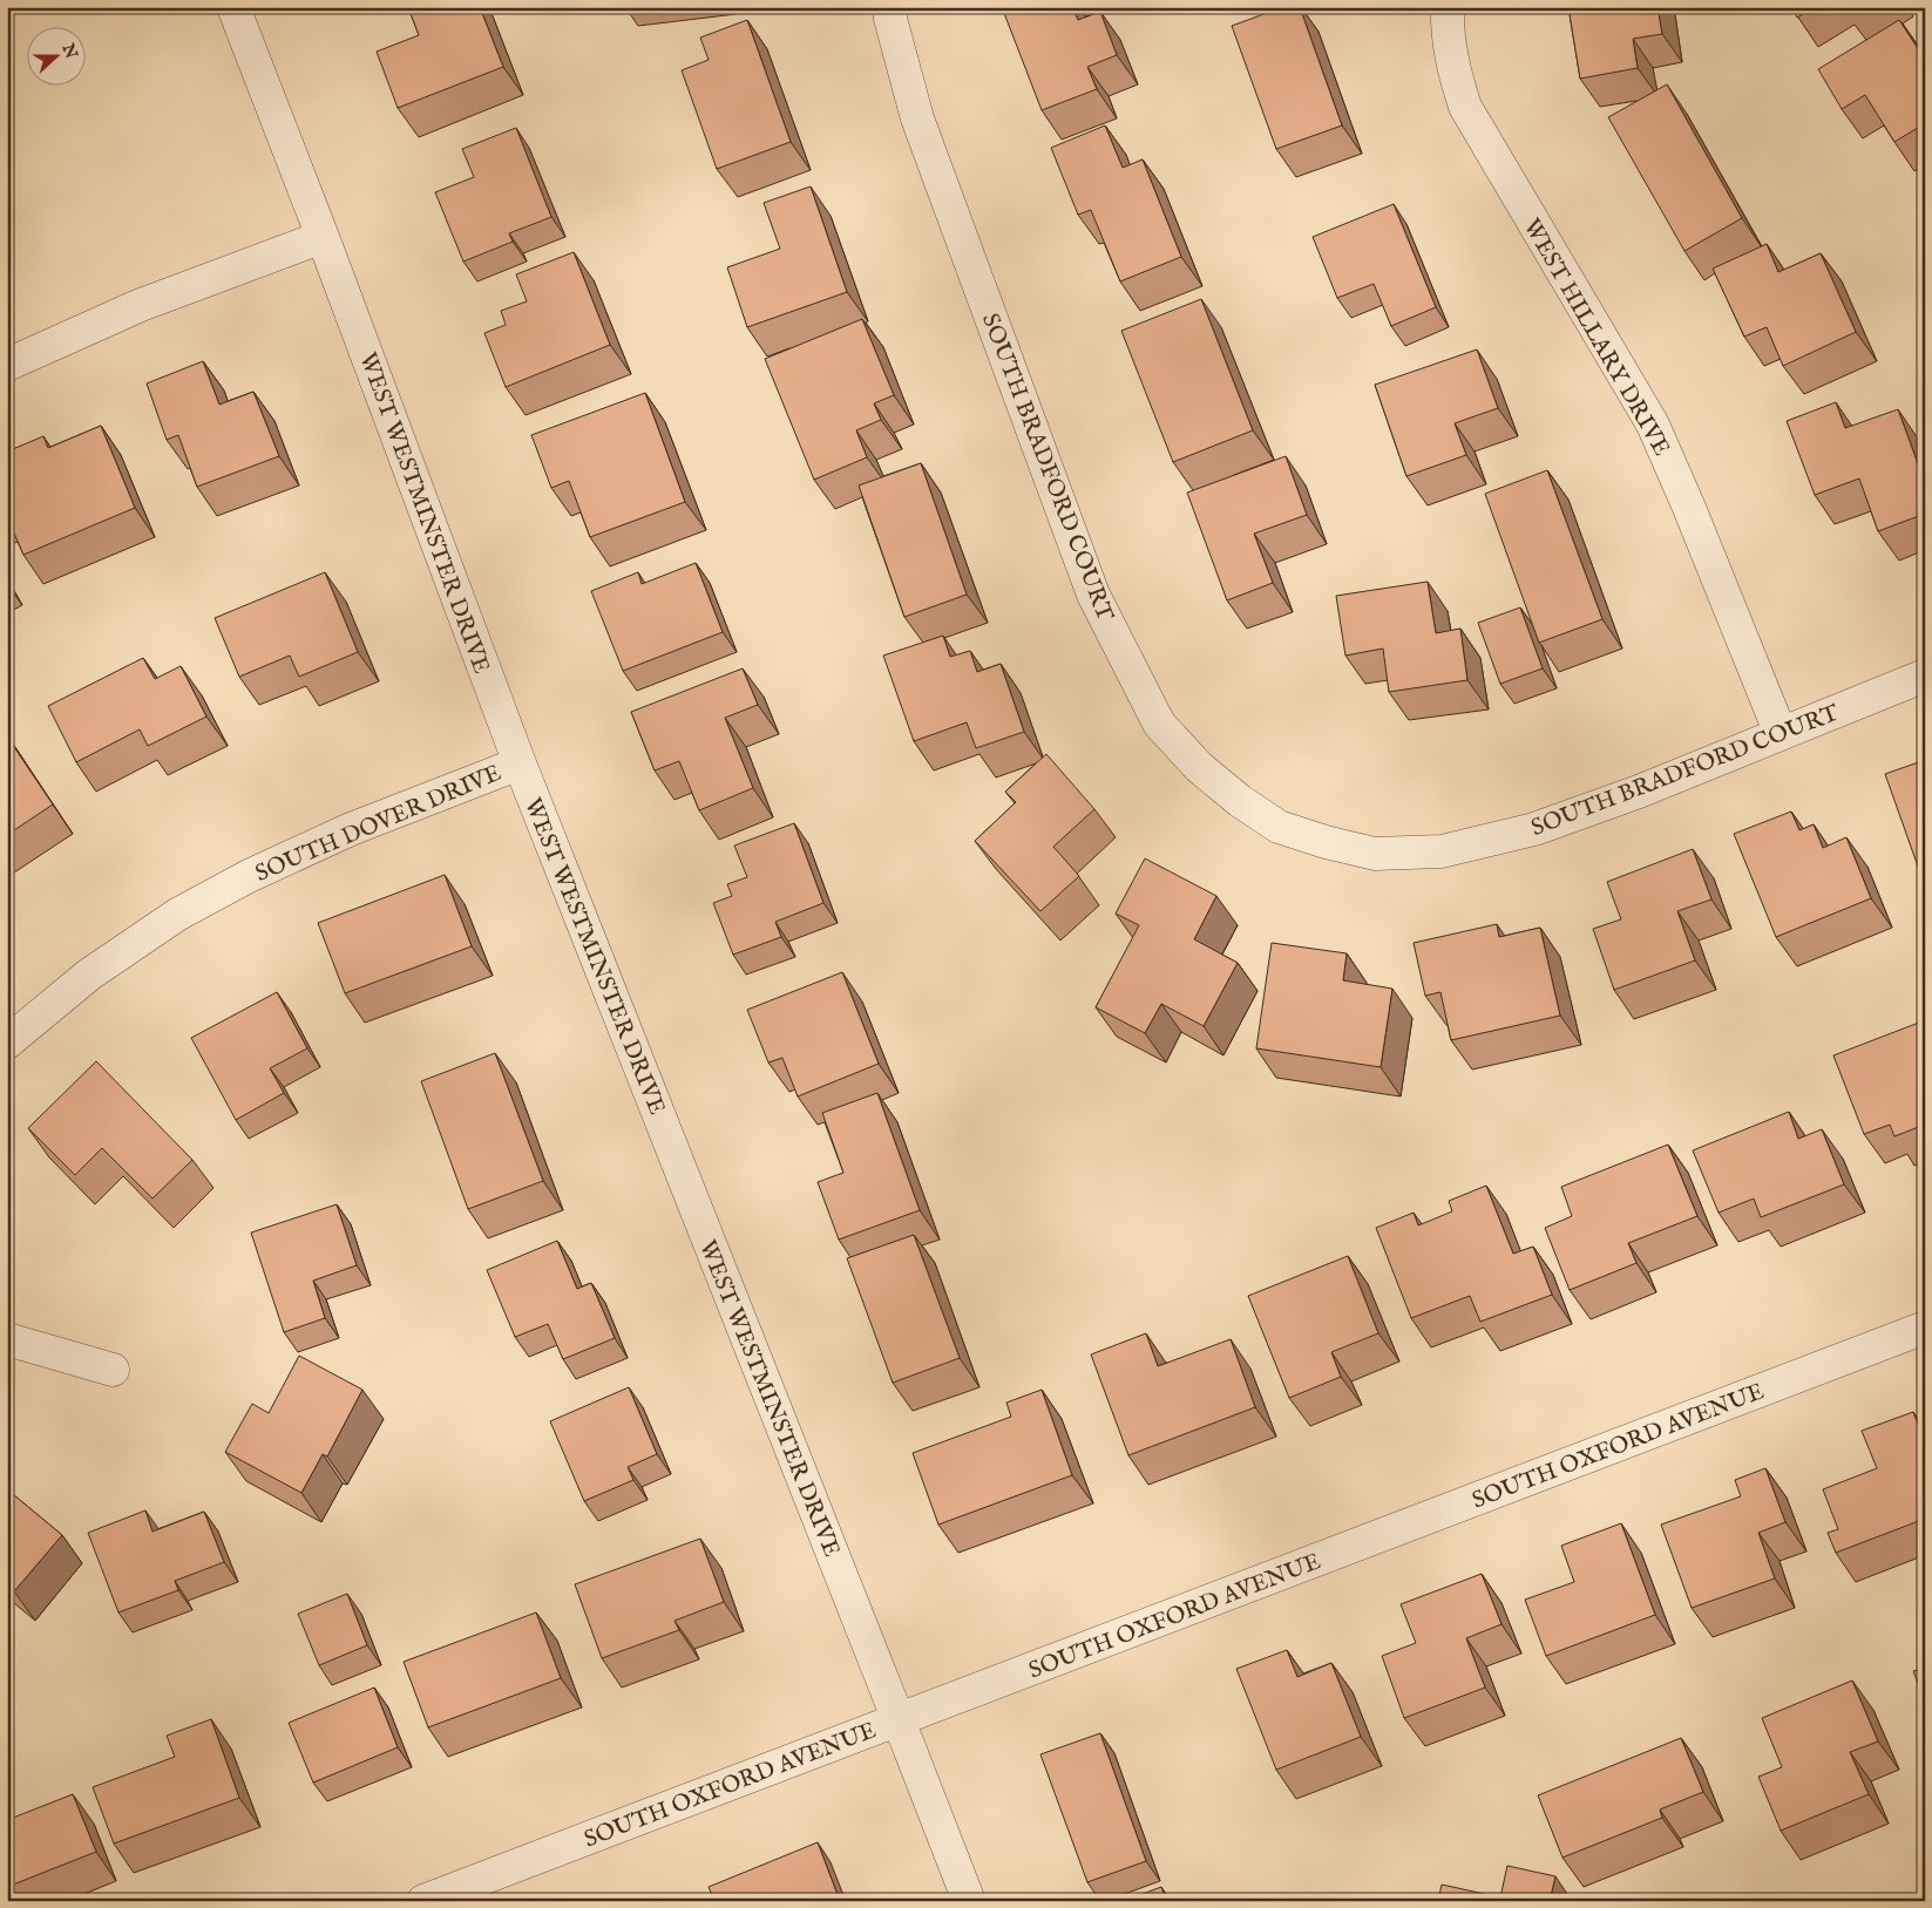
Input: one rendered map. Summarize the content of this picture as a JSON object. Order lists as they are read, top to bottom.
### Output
{
  "streets": {
    "street": [
      "WEST HILLARY DRIVE",
      "SOUTH BRADFORD COURT",
      "WEST WESTMINSTER DRIVE",
      "SOUTH DOVER DRIVE",
      "SOUTH OXFORD AVENUE"
    ]
  },
  "crossings": [
    ["WEST HILLARY DRIVE", "SOUTH BRADFORD COURT"],
    ["WEST WESTMINSTER DRIVE", "SOUTH DOVER DRIVE"],
    ["WEST WESTMINSTER DRIVE", "SOUTH OXFORD AVENUE"]
  ],
  "north": "right"
}
